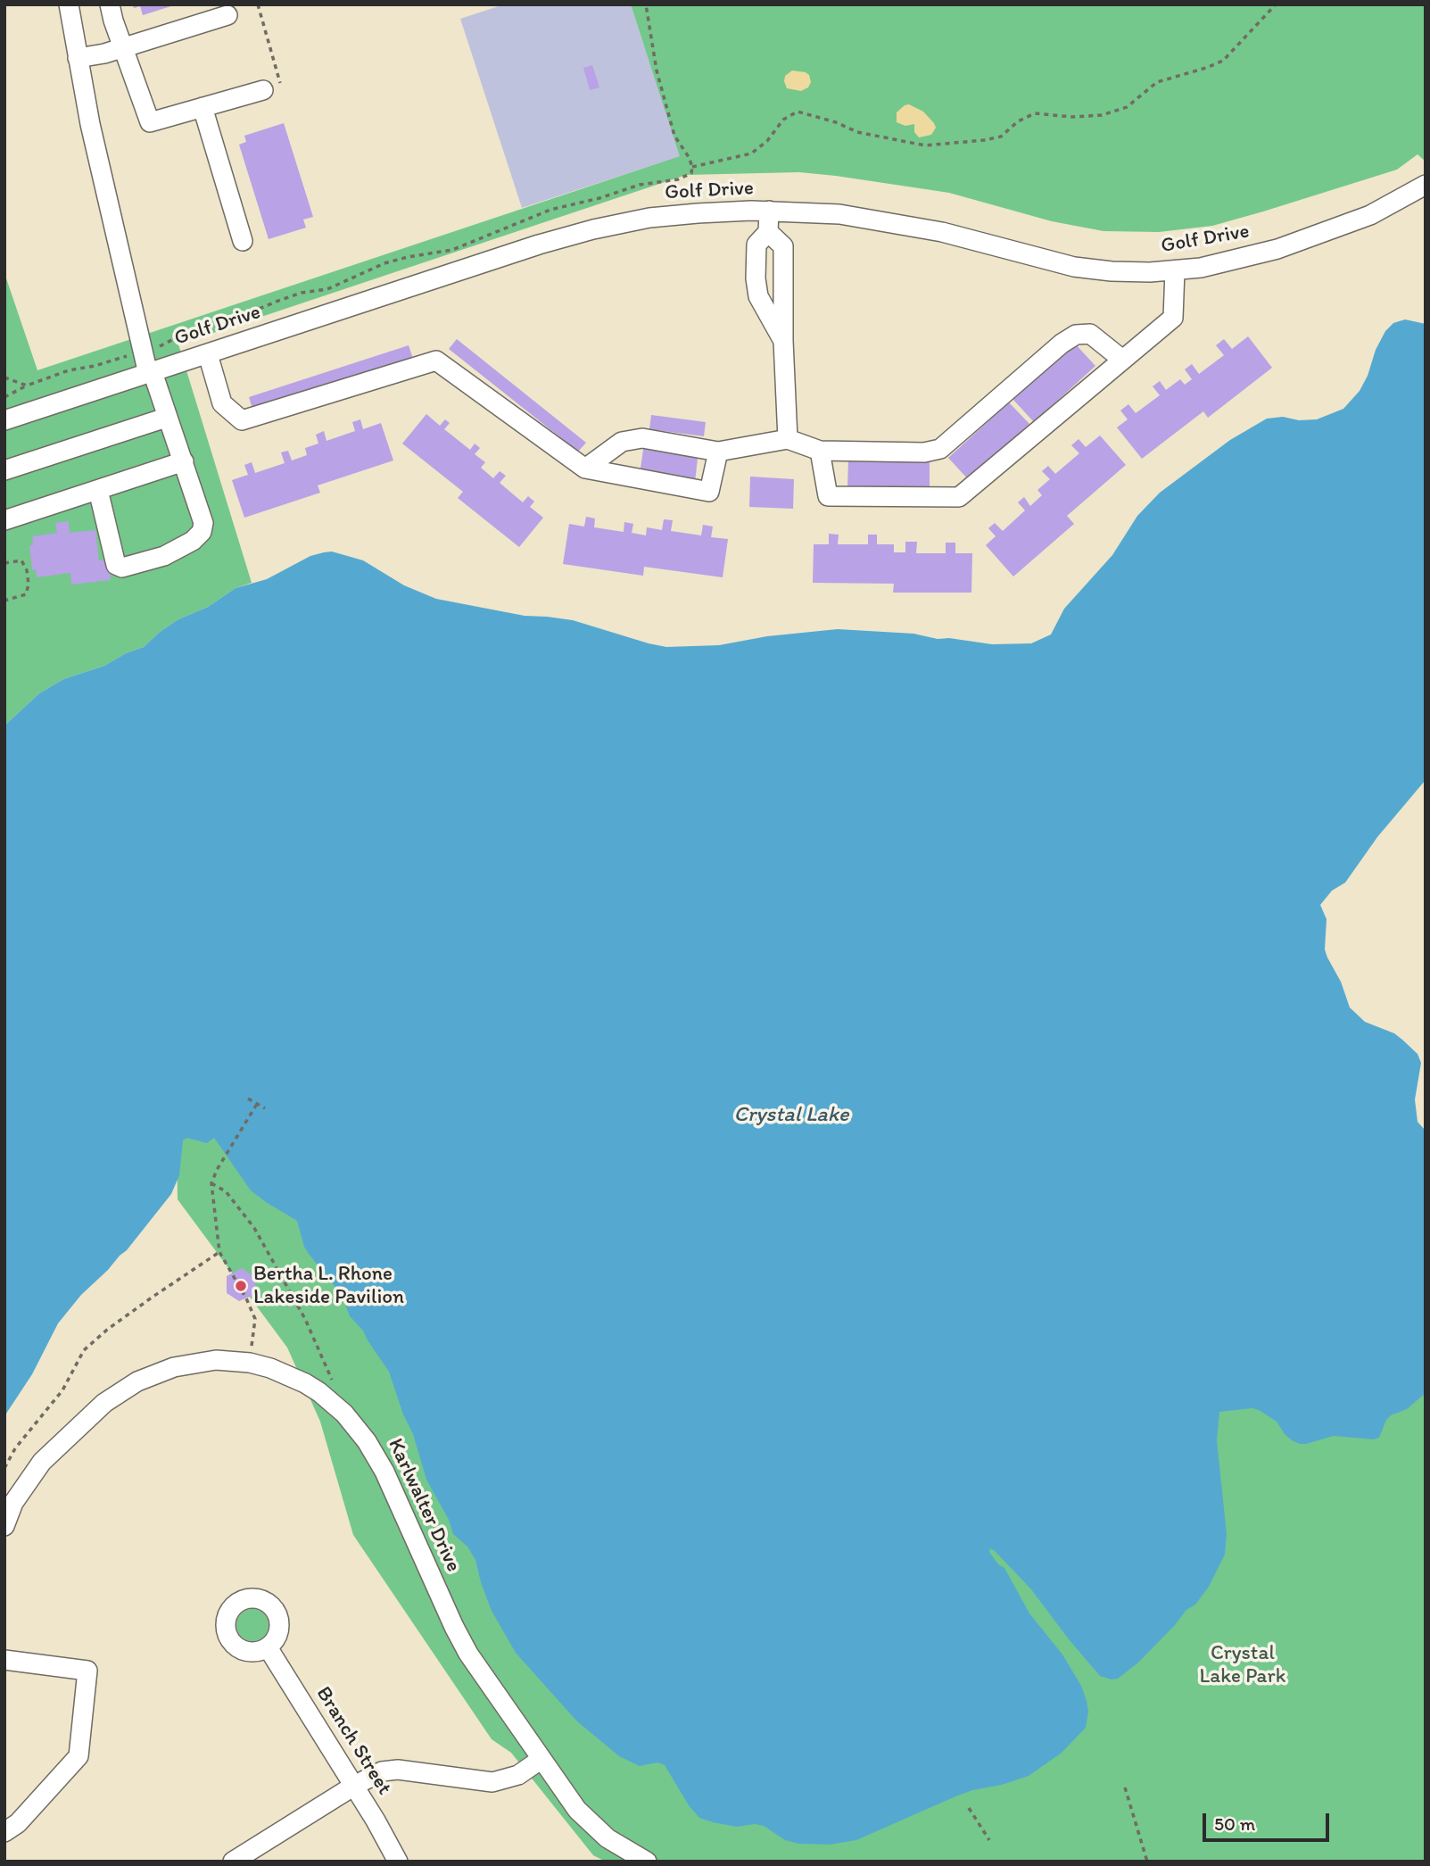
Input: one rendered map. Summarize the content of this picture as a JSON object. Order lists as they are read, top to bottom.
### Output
{
  "streets": {
    "street": ["Golf Drive", "Karlwalter Drive", "Branch Street"]
  },
  "water": ["Crystal Lake"],
  "parks": ["Crystal Lake Park"],
  "places": ["Bertha L. Rhone Lakeside Pavilion"],
  "scale_bar": "50 m"
}
